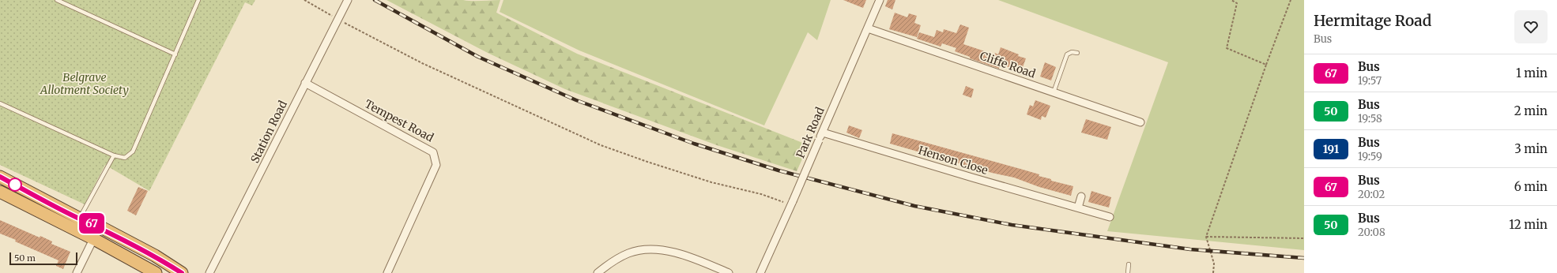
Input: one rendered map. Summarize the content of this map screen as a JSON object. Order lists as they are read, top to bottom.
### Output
{
  "streets": {
    "street": [
      "Cliffe Road",
      "Tempest Road",
      "Station Road",
      "Park Road",
      "Henson Close"
    ]
  },
  "crossings": [
    ["Cliffe Road", "Park Road"],
    ["Tempest Road", "Station Road"],
    ["Park Road", "Henson Close"]
  ],
  "parks": ["Belgrave Allotment Society"],
  "lines": ["bus line 67"],
  "scale_bar": "50 m",
  "page": {
    "on_map": "67",
    "heading": ["Hermitage Road", "Bus"],
    "list": [
      {
        "mark": "67",
        "name": "Bus",
        "note": "19:57",
        "value": "1 min"
      },
      {
        "mark": "50",
        "name": "Bus",
        "note": "19:58",
        "value": "2 min"
      },
      {
        "mark": "191",
        "name": "Bus",
        "note": "19:59",
        "value": "3 min"
      },
      {
        "mark": "67",
        "name": "Bus",
        "note": "20:02",
        "value": "6 min"
      },
      {
        "mark": "50",
        "name": "Bus",
        "note": "20:08",
        "value": "12 min"
      }
    ],
    "scale": "50 m"
  }
}
